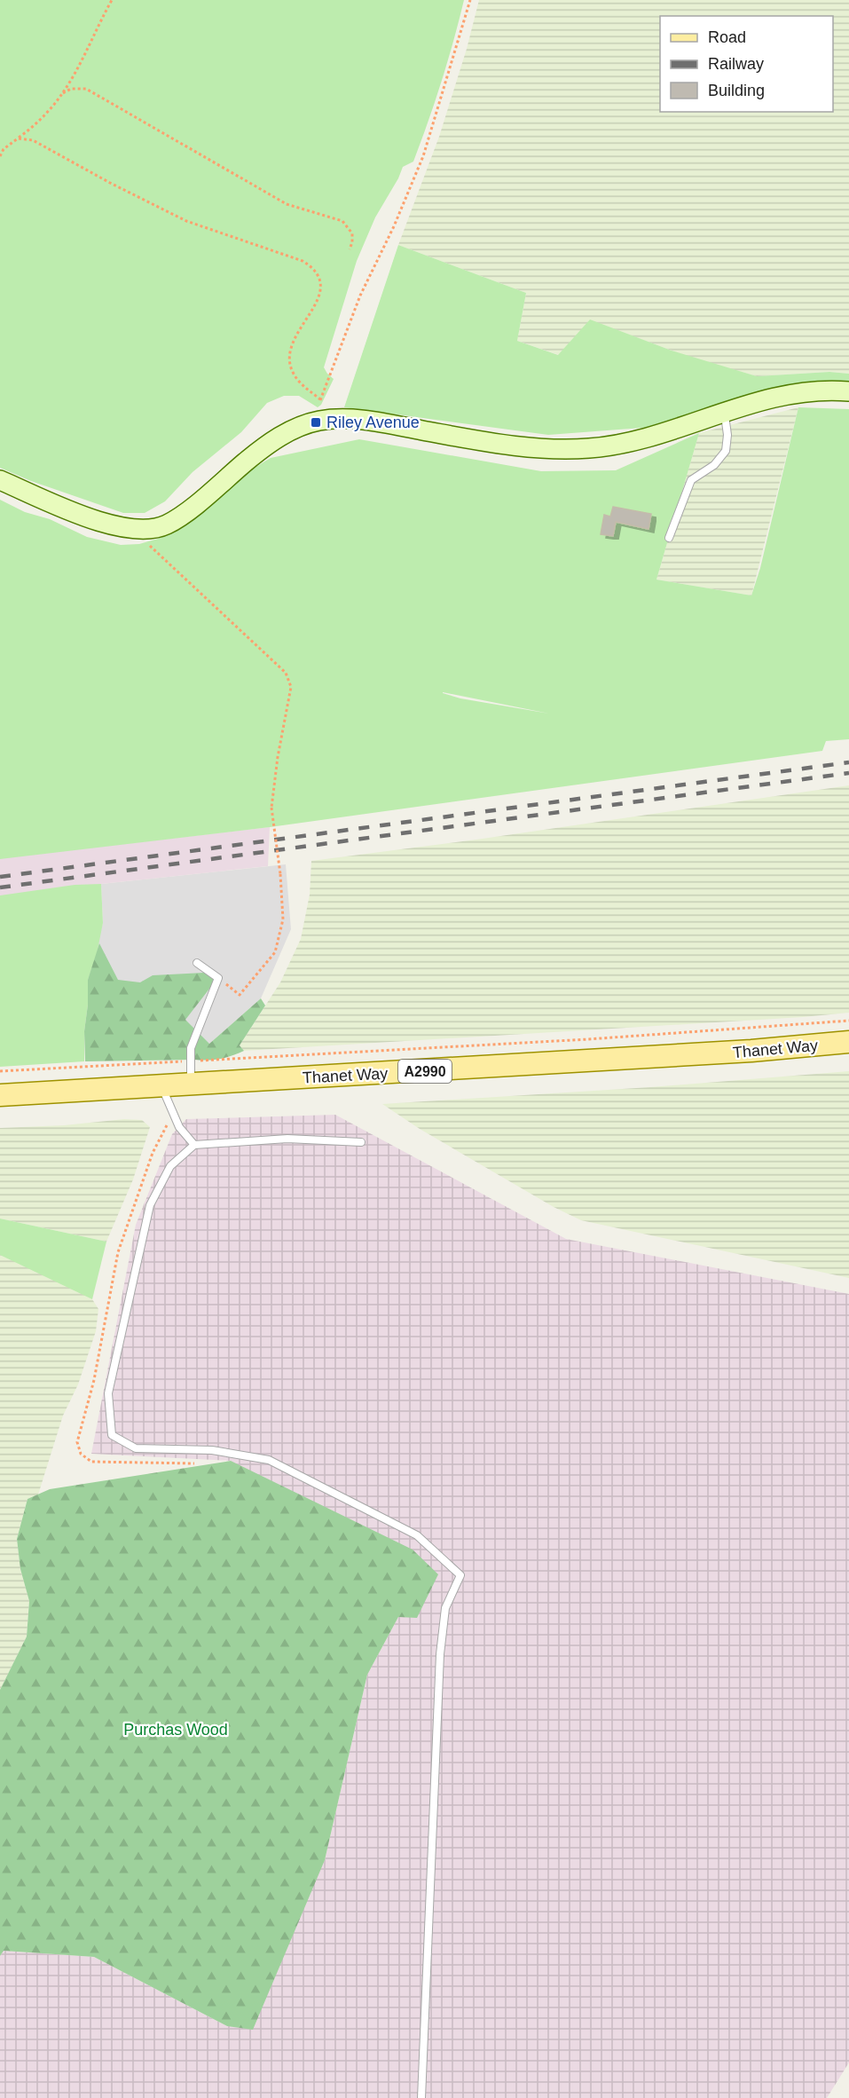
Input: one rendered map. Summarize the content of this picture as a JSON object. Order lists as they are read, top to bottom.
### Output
{
  "streets": {
    "main road": ["Thanet Way", "A2990"]
  },
  "parks": ["Purchas Wood"],
  "places": {
    "transit": ["Riley Avenue"]
  },
  "legend": ["Road", "Railway", "Building"]
}
